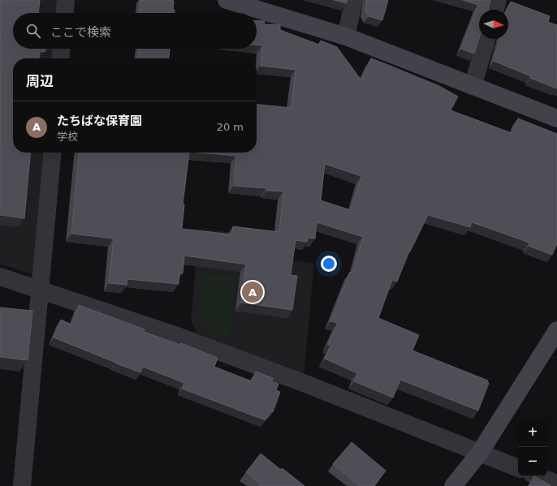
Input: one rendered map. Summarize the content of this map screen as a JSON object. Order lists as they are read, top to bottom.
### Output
{
  "north": "right",
  "page": {
    "search": "ここで検索",
    "heading": "周辺",
    "list": [
      {
        "mark": "A",
        "name": "たちばな保育園",
        "note": "学校",
        "value": "20 m"
      }
    ],
    "pins": "A",
    "map_buttons": ["+", "−"]
  }
}
